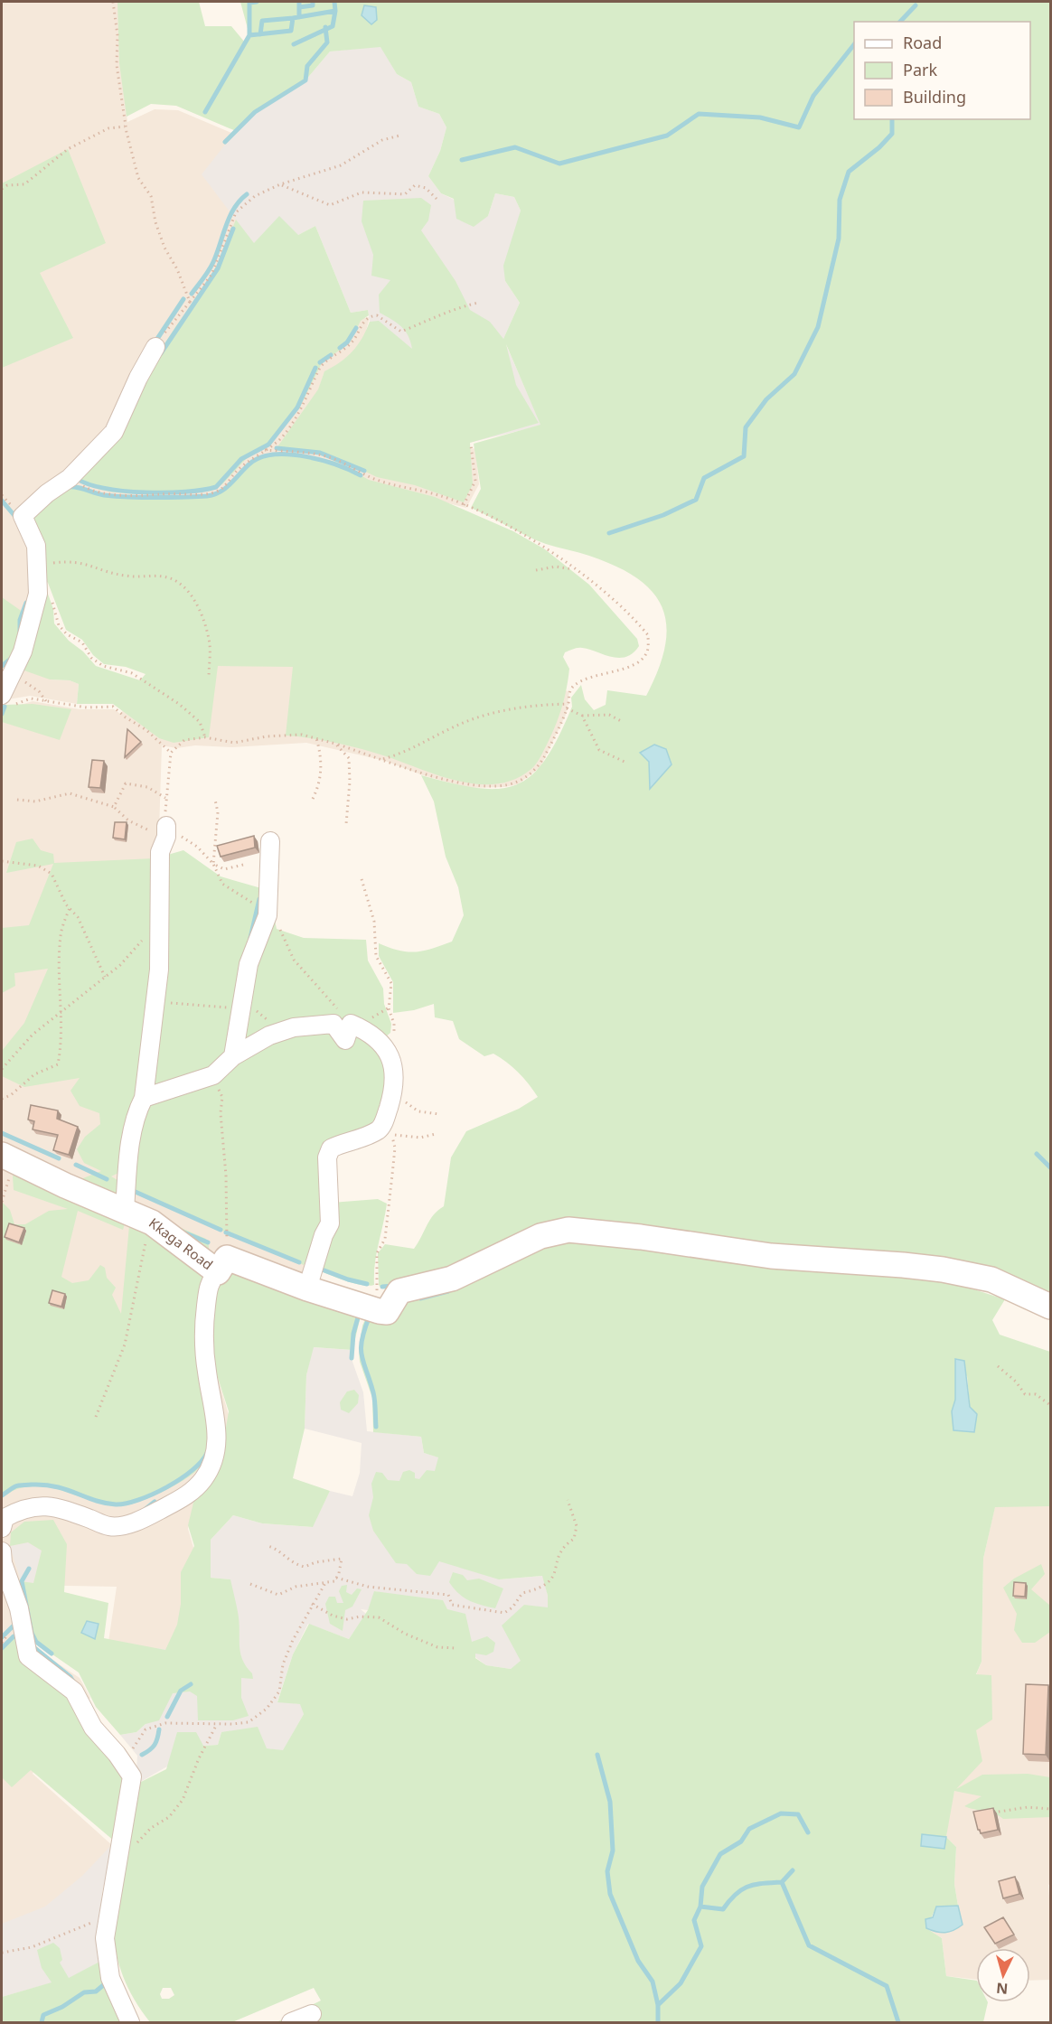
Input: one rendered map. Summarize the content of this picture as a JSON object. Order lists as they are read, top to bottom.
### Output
{
  "streets": {
    "street": ["Kkaga Road"]
  },
  "legend": ["Road", "Park", "Building"],
  "north": "bottom"
}
